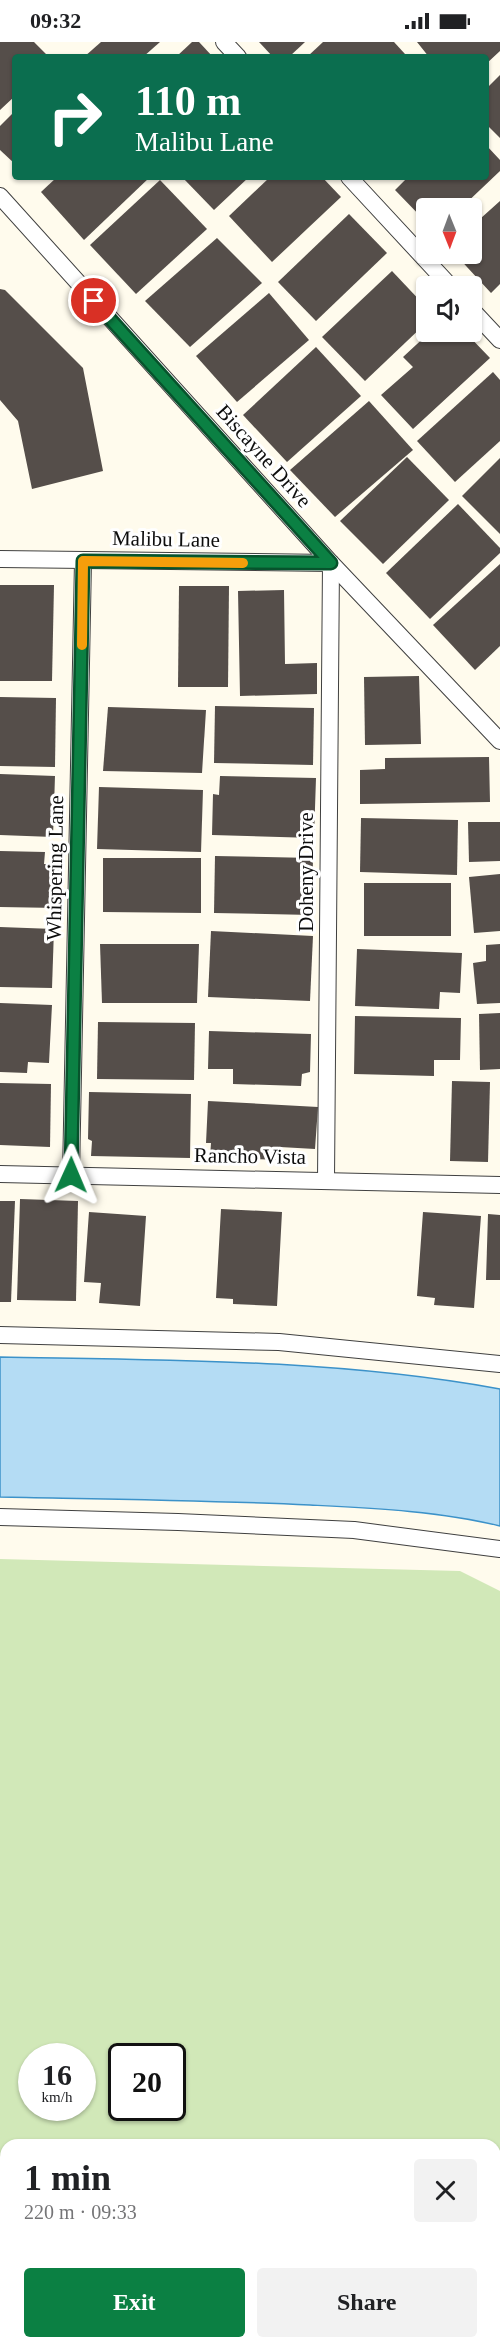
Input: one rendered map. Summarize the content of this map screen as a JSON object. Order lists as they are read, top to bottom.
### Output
{
  "streets": {
    "lane": [
      "Biscayne Drive",
      "Malibu Lane",
      "Whispering Lane",
      "Doheny Drive",
      "Rancho Vista"
    ]
  },
  "crossings": [
    ["Biscayne Drive", "Malibu Lane"],
    ["Biscayne Drive", "Doheny Drive"],
    ["Malibu Lane", "Whispering Lane"],
    ["Malibu Lane", "Doheny Drive"],
    ["Whispering Lane", "Rancho Vista"],
    ["Doheny Drive", "Rancho Vista"]
  ],
  "north": "bottom",
  "page": {
    "status": "09:32",
    "turn": ["110 m", "Malibu Lane"],
    "speed": "16 km/h",
    "limit": "20",
    "heading": ["1 min", "220 m · 09:33"],
    "buttons": ["Exit", "Share"]
  }
}
